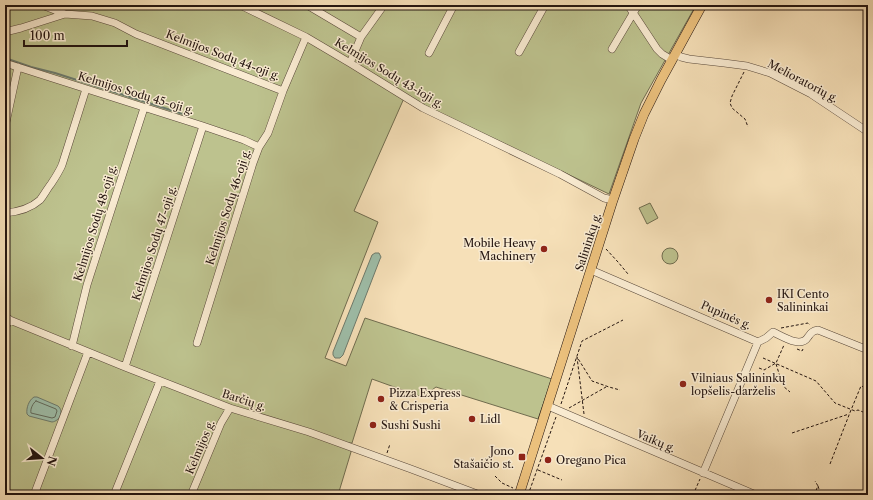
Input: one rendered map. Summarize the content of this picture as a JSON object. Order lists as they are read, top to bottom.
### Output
{
  "streets": {
    "main road": ["Salininkų g."],
    "street": [
      "Kelmijos Sodų 44-oji g.",
      "Kelmijos Sodų 43-ioji g.",
      "Melioratorių g.",
      "Kelmijos Sodų 45-oji g.",
      "Kelmijos Sodų 46-oji g.",
      "Kelmijos Sodų 48-oji g.",
      "Kelmijos Sodų 47-oji g.",
      "Pupinės g.",
      "Barčių g.",
      "Vaikų g.",
      "Kelmijos g."
    ]
  },
  "crossings": [
    ["Kelmijos Sodų 44-oji g.", "Kelmijos Sodų 46-oji g."],
    ["Kelmijos Sodų 43-ioji g.", "Kelmijos Sodų 46-oji g."],
    ["Kelmijos Sodų 43-ioji g.", "Salininkų g."],
    ["Melioratorių g.", "Salininkų g."],
    ["Kelmijos Sodų 45-oji g.", "Kelmijos Sodų 46-oji g."],
    ["Kelmijos Sodų 45-oji g.", "Kelmijos Sodų 48-oji g."],
    ["Kelmijos Sodų 45-oji g.", "Kelmijos Sodų 47-oji g."],
    ["Kelmijos Sodų 48-oji g.", "Barčių g."],
    ["Salininkų g.", "Pupinės g."],
    ["Salininkų g.", "Vaikų g."],
    ["Kelmijos Sodų 47-oji g.", "Barčių g."],
    ["Barčių g.", "Kelmijos g."]
  ],
  "places": {
    "other": [
      "Mobile Heavy Machinery",
      "IKI Cento Salininkai",
      "Vilniaus Salininkų lopšelis-darželis",
      "Pizza Express & Crisperia",
      "Lidl",
      "Sushi Sushi",
      "Oregano Pica"
    ],
    "transit": ["Jono Stašaičio st."]
  },
  "scale_bar": "100 m",
  "north": "right"
}
